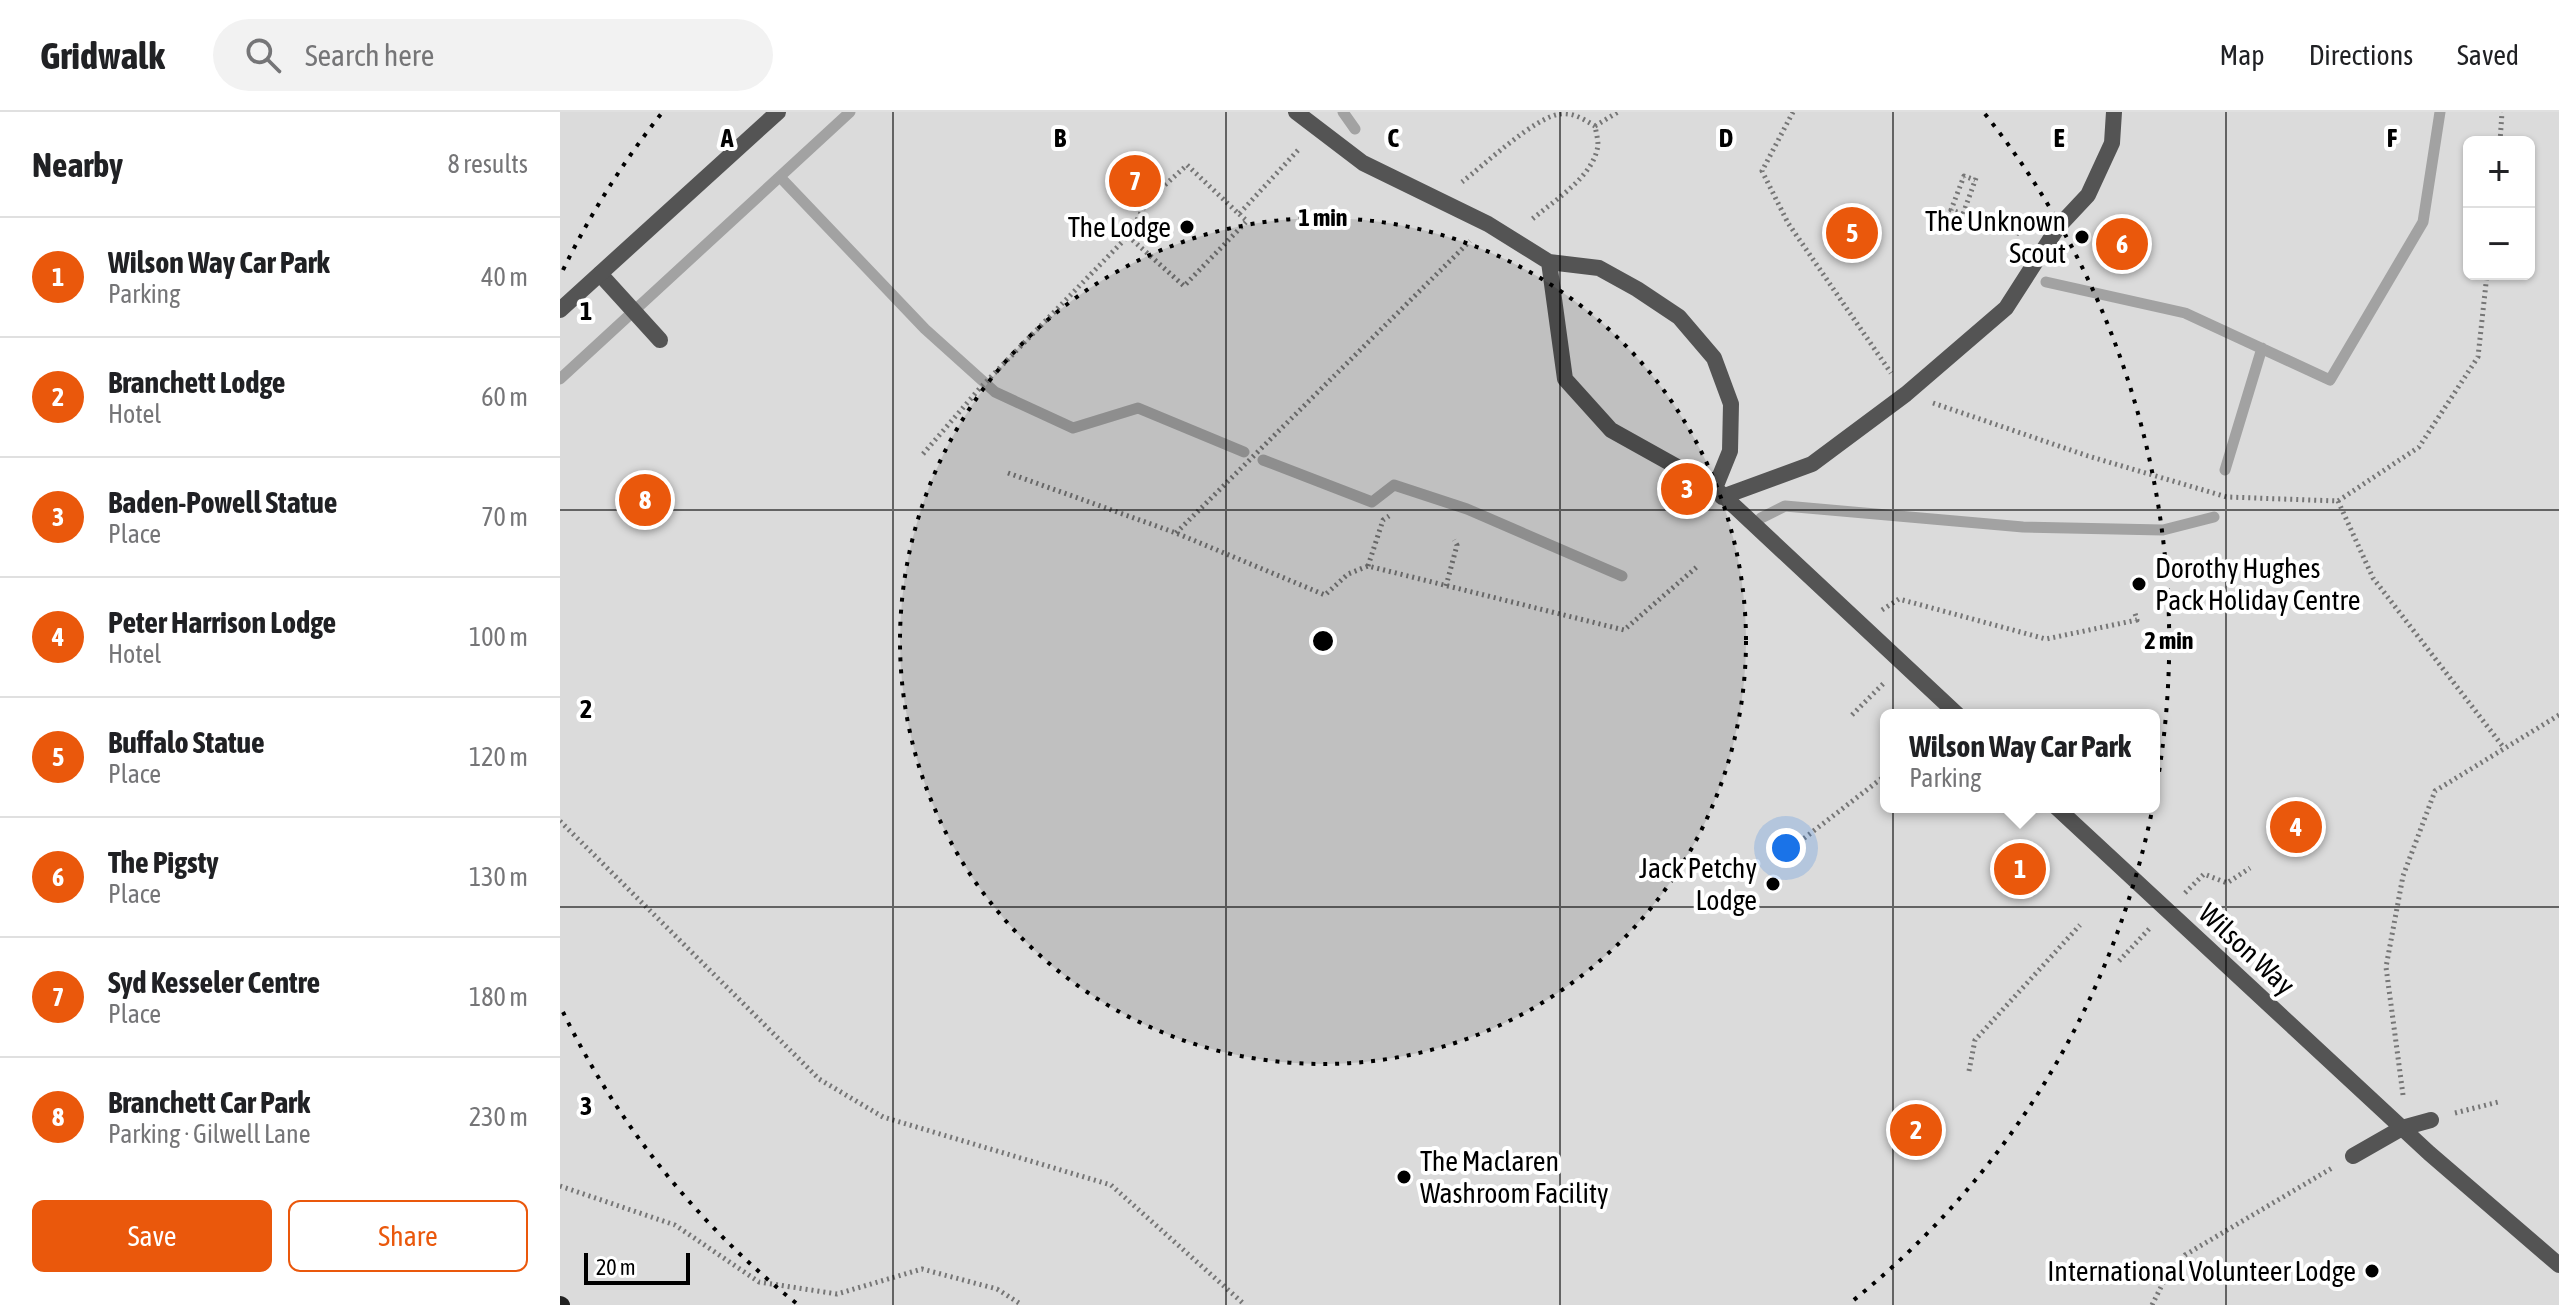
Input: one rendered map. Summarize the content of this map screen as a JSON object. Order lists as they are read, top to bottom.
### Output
{
  "streets": {
    "street": ["Wilson Way"]
  },
  "places": [
    "The Lodge",
    "The Unknown Scout",
    "Dorothy Hughes Pack Holiday Centre",
    "Jack Petchy Lodge",
    "The Maclaren Washroom Facility",
    "International Volunteer Lodge"
  ],
  "scale_bar": "20 m",
  "page": {
    "header": "Gridwalk",
    "search": "Search here",
    "nav": ["Map", "Directions", "Saved"],
    "heading": ["Nearby", "8 results"],
    "map_buttons": ["+", "−"],
    "pins": [
      "7",
      "5",
      "6",
      "3",
      "8",
      "4",
      "1",
      "2"
    ],
    "list": [
      {
        "mark": "1",
        "name": "Wilson Way Car Park",
        "note": "Parking",
        "value": "40 m"
      },
      {
        "mark": "2",
        "name": "Branchett Lodge",
        "note": "Hotel",
        "value": "60 m"
      },
      {
        "mark": "3",
        "name": "Baden-Powell Statue",
        "note": "Place",
        "value": "70 m"
      },
      {
        "mark": "4",
        "name": "Peter Harrison Lodge",
        "note": "Hotel",
        "value": "100 m"
      },
      {
        "mark": "5",
        "name": "Buffalo Statue",
        "note": "Place",
        "value": "120 m"
      },
      {
        "mark": "6",
        "name": "The Pigsty",
        "note": "Place",
        "value": "130 m"
      },
      {
        "mark": "7",
        "name": "Syd Kesseler Centre",
        "note": "Place",
        "value": "180 m"
      },
      {
        "mark": "8",
        "name": "Branchett Car Park",
        "note": "Parking · Gilwell Lane",
        "value": "230 m"
      }
    ],
    "popup": ["Wilson Way Car Park", "Parking"],
    "buttons": ["Save", "Share"],
    "scale": "20 m"
  },
  "grid": {
    "columns": [
      "A",
      "B",
      "C",
      "D",
      "E",
      "F"
    ],
    "rows": ["1", "2", "3"]
  },
  "rings": ["1 min", "2 min"]
}
